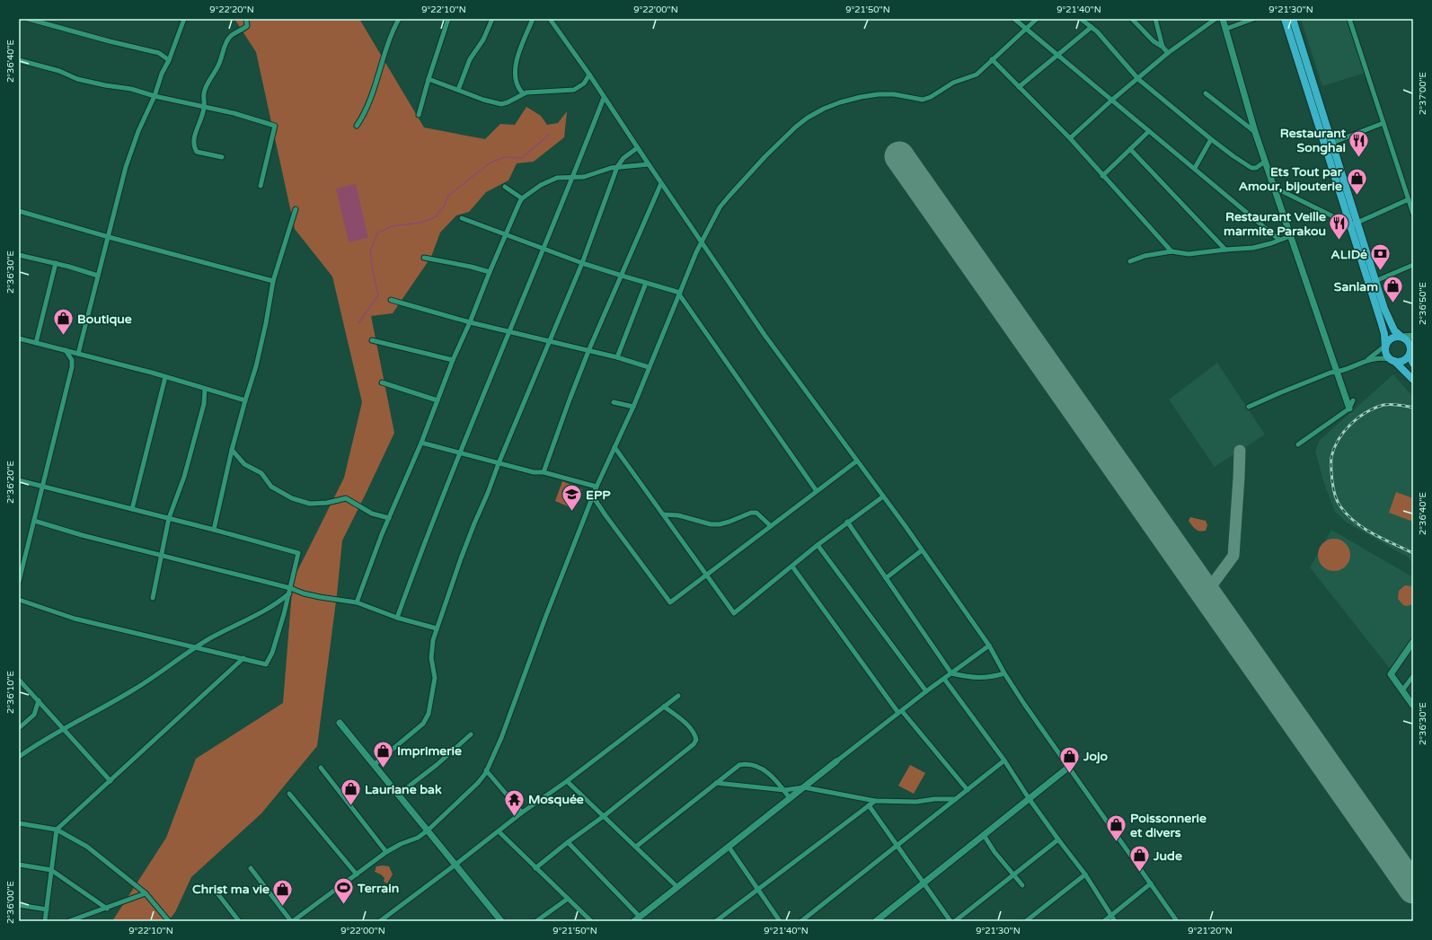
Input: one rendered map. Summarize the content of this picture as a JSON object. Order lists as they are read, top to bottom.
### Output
{
  "places": {
    "restaurant": ["Restaurant Songhai", "Restaurant Veille marmite Parakou"],
    "shop": [
      "Ets Tout par Amour, bijouterie",
      "Sanlam",
      "Boutique",
      "Imprimerie",
      "Jojo",
      "Lauriane bak",
      "Poissonnerie et divers",
      "Jude",
      "Christ ma vie"
    ],
    "bank": ["ALIDé"],
    "school or university": ["EPP"],
    "temple": ["Mosquée"],
    "sports": ["Terrain"]
  },
  "coordinates": [
    "9°22'20\"N",
    "9°22'10\"N",
    "9°22'00\"N",
    "9°21'50\"N",
    "9°21'40\"N",
    "9°21'30\"N",
    "2°36'40\"E",
    "2°37'00\"E",
    "2°36'30\"E",
    "2°36'50\"E",
    "2°36'20\"E",
    "2°36'10\"E",
    "2°36'00\"E",
    "9°21'20\"N"
  ]
}
